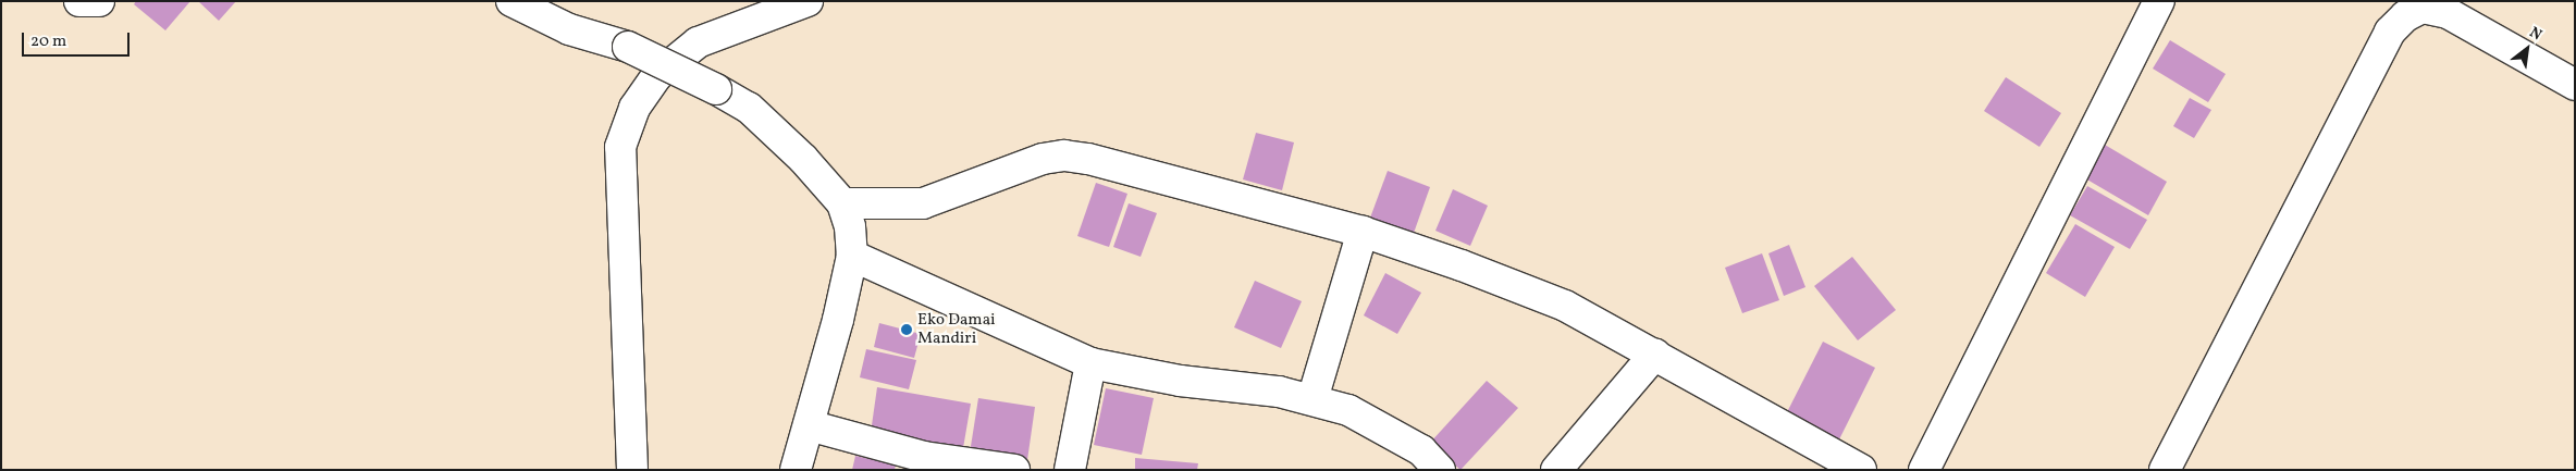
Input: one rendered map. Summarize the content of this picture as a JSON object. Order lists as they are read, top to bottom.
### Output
{
  "places": ["Eko Damai Mandiri"],
  "scale_bar": "20 m",
  "north": "top right"
}
